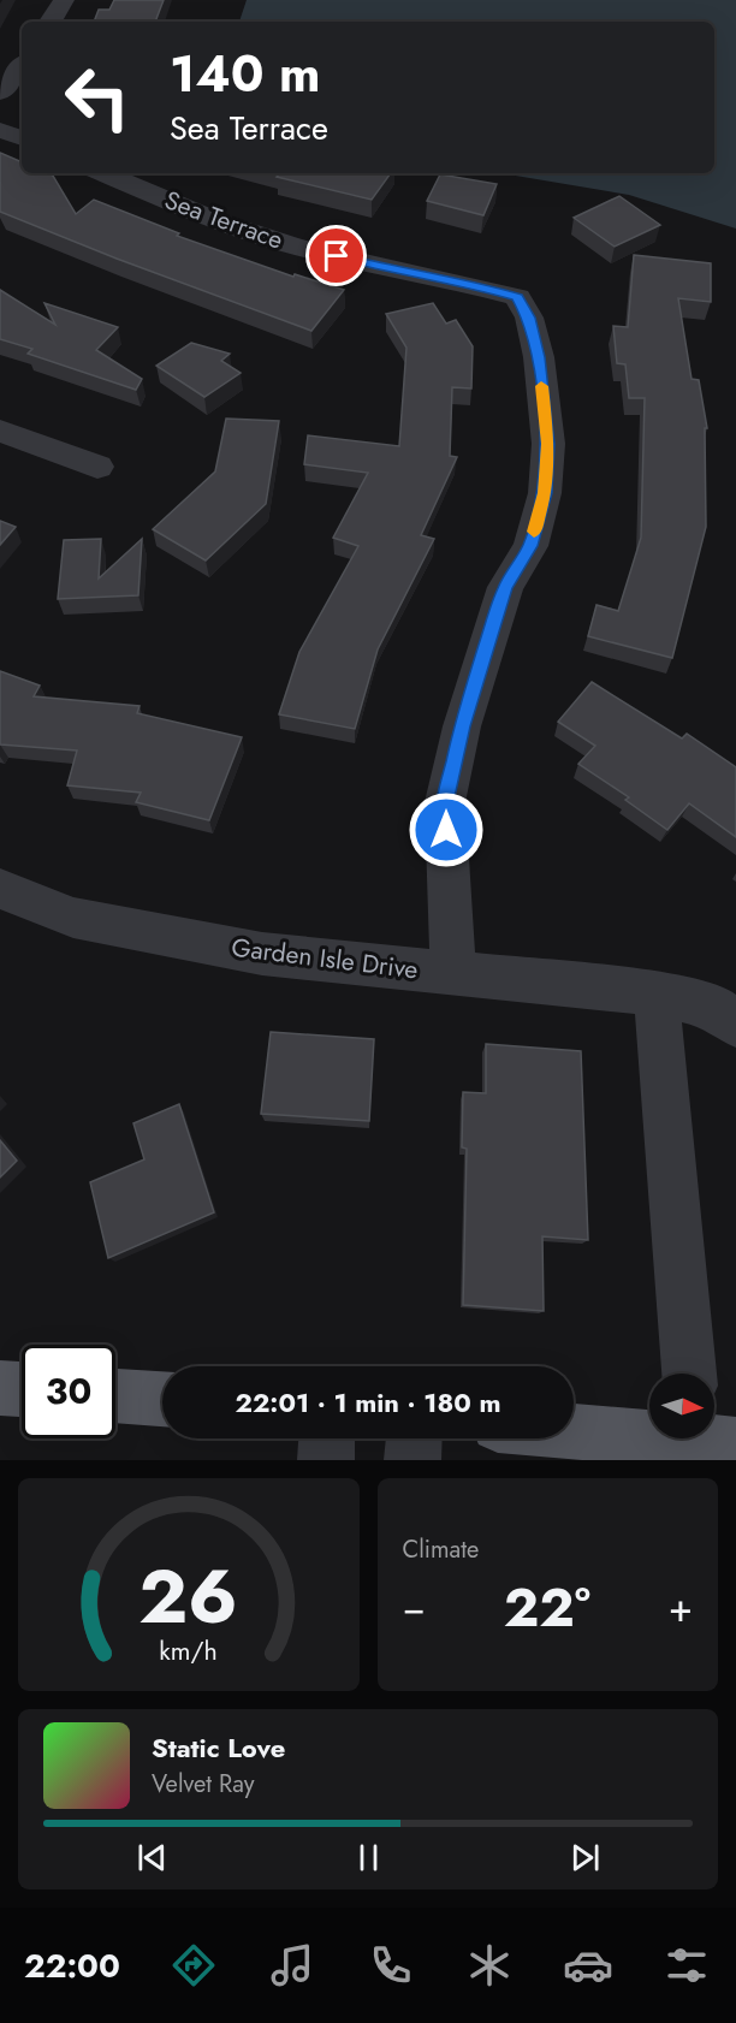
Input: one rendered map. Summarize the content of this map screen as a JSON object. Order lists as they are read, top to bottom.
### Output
{
  "streets": {
    "street": ["Sea Terrace", "Garden Isle Drive"]
  },
  "crossings": [
    ["Sea Terrace", "Garden Isle Drive"]
  ],
  "north": "right",
  "page": {
    "turn": ["140 m", "Sea Terrace"],
    "limit": "30",
    "trip": "22:01 · 1 min · 180 m",
    "tile": "Climate",
    "heat": ["−", "22°", "+"],
    "song": ["Static Love", "Velvet Ray"],
    "tabs": "22:00",
    "gauge": ["26", "km/h"]
  }
}
